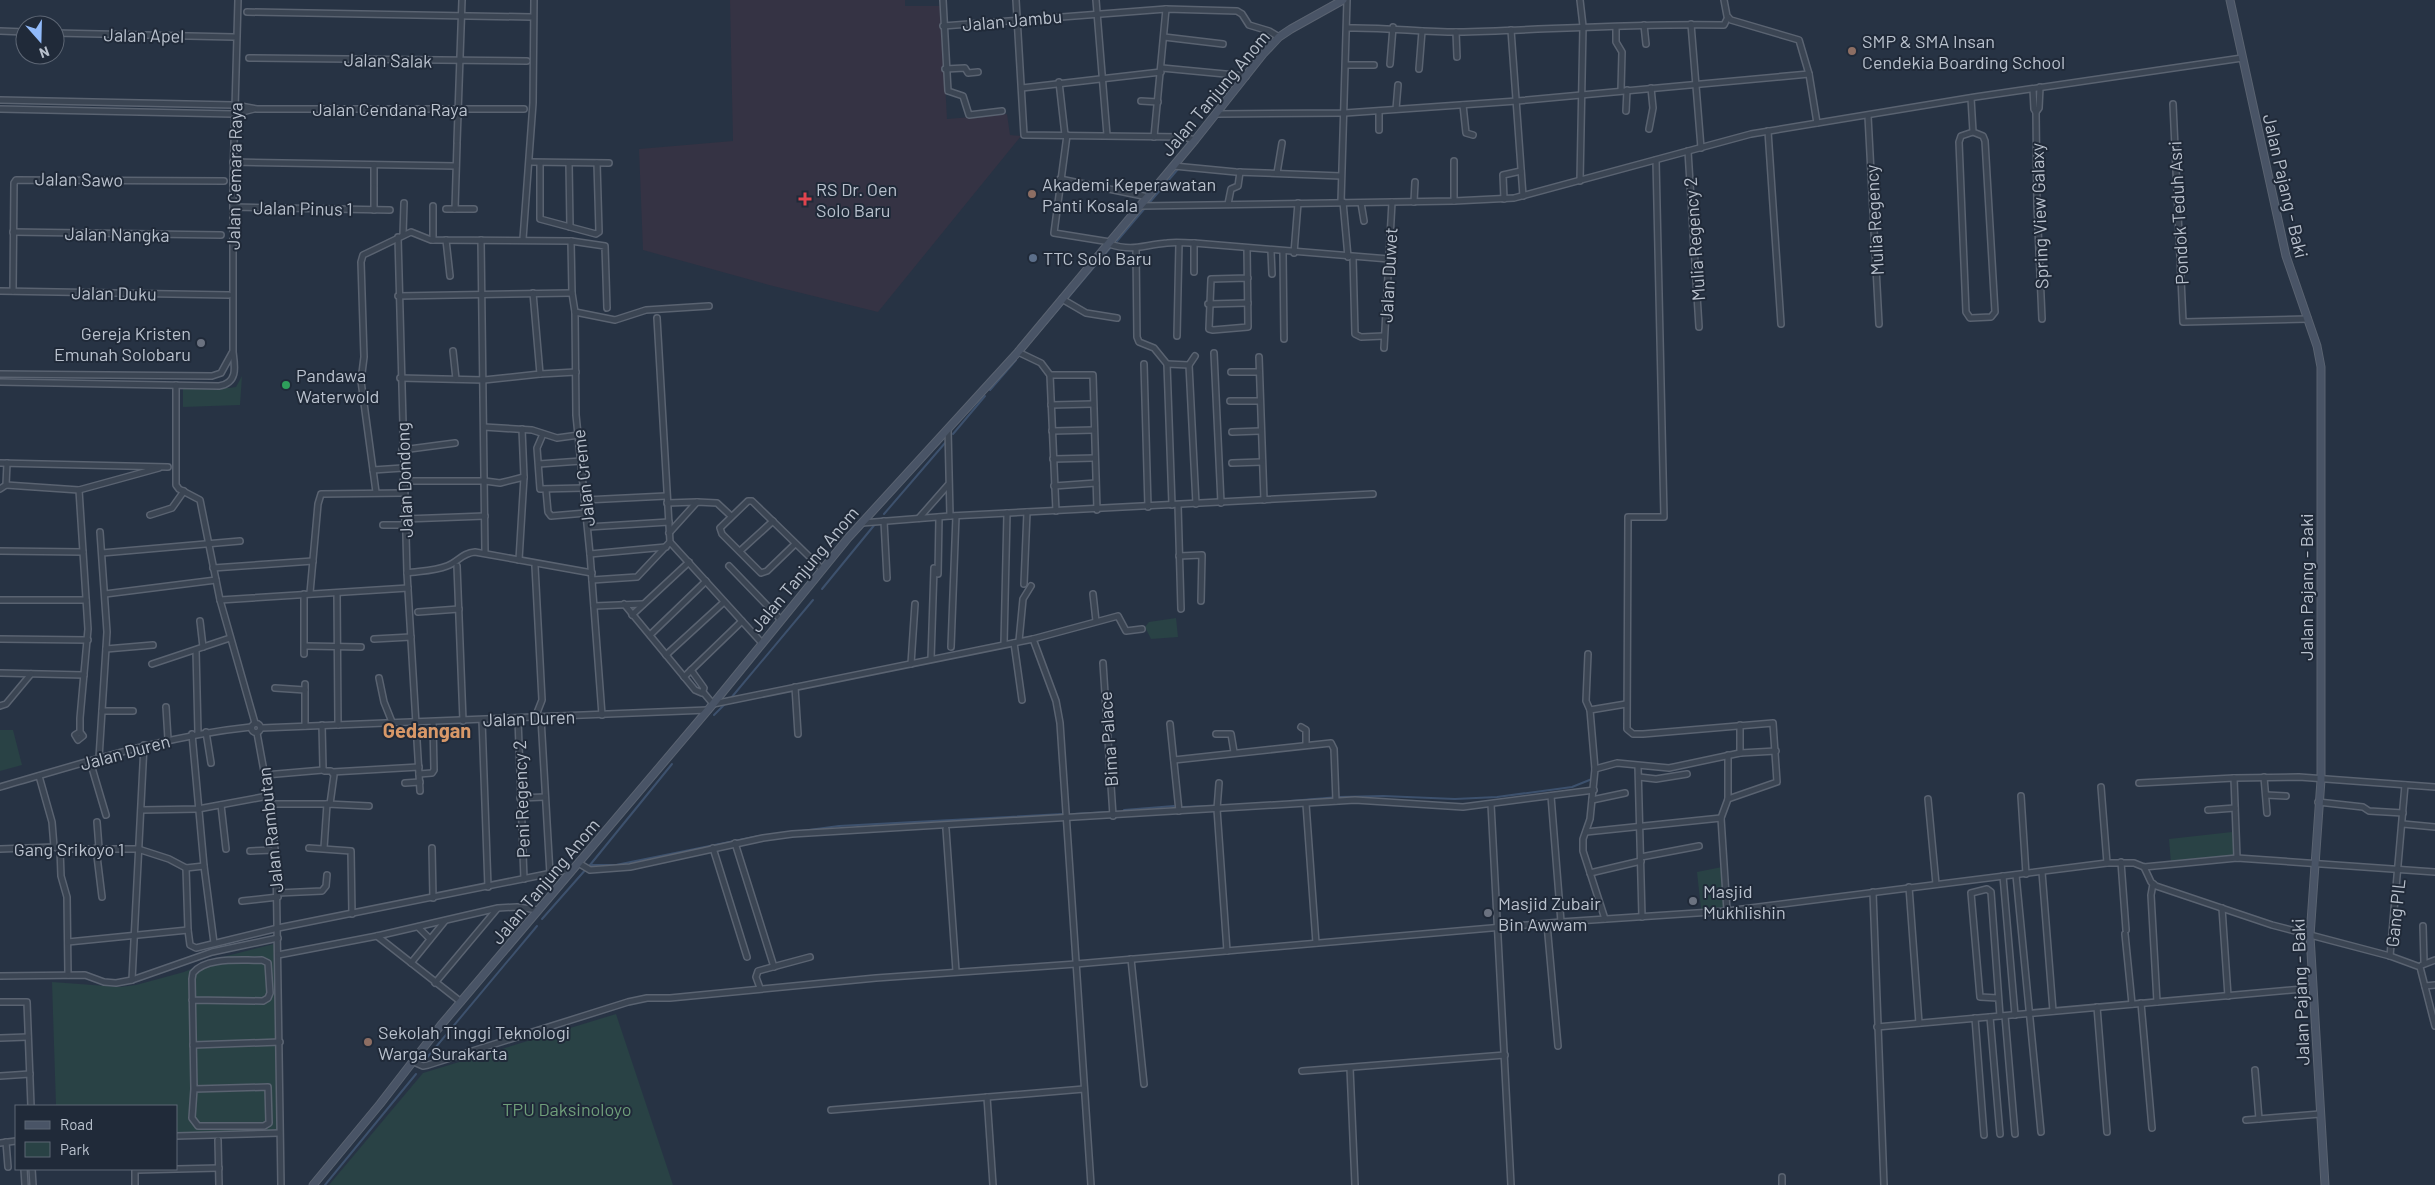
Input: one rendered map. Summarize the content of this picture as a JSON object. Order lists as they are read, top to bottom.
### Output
{
  "streets": {
    "main road": ["Jalan Tanjung Anom", "Jalan Pajang - Baki"],
    "street": [
      "Jalan Jambu",
      "Jalan Apel",
      "Jalan Salak",
      "Jalan Cendana Raya",
      "Jalan Cemara Raya",
      "Jalan Sawo",
      "Jalan Pinus 1",
      "Pondok Teduh Asri",
      "Spring View Galaxy",
      "Mulia Regency",
      "Jalan Nangka",
      "Mulia Regency 2",
      "Jalan Duwet",
      "Jalan Duku",
      "Jalan Creme",
      "Jalan Dondong",
      "Jalan Duren",
      "Bima Palace",
      "Peni Regency 2",
      "Jalan Rambutan",
      "Gang Srikoyo 1",
      "Gang PIL"
    ]
  },
  "crossings": [
    ["Jalan Jambu", "Jalan Tanjung Anom"],
    ["Jalan Tanjung Anom", "Jalan Duren"],
    ["Jalan Cendana Raya", "Jalan Cemara Raya"],
    ["Jalan Cemara Raya", "Jalan Pinus 1"],
    ["Jalan Sawo", "Jalan Nangka"],
    ["Jalan Sawo", "Jalan Duku"],
    ["Jalan Pajang - Baki", "Pondok Teduh Asri"],
    ["Jalan Creme", "Jalan Duren"],
    ["Jalan Dondong", "Jalan Duren"],
    ["Jalan Duren", "Peni Regency 2"],
    ["Jalan Duren", "Jalan Rambutan"]
  ],
  "districts": ["Gedangan"],
  "parks": ["TPU Daksinoloyo"],
  "places": {
    "other": [
      "SMP & SMA Insan Cendekia Boarding School",
      "Akademi Keperawatan Panti Kosala",
      "TTC Solo Baru",
      "Gereja Kristen Emunah Solobaru",
      "Pandawa Waterwold",
      "Masjid Mukhlishin",
      "Masjid Zubair Bin Awwam",
      "Sekolah Tinggi Teknologi Warga Surakarta"
    ],
    "health": ["RS Dr. Oen Solo Baru"]
  },
  "legend": ["Road", "Park"],
  "north": "bottom"
}
